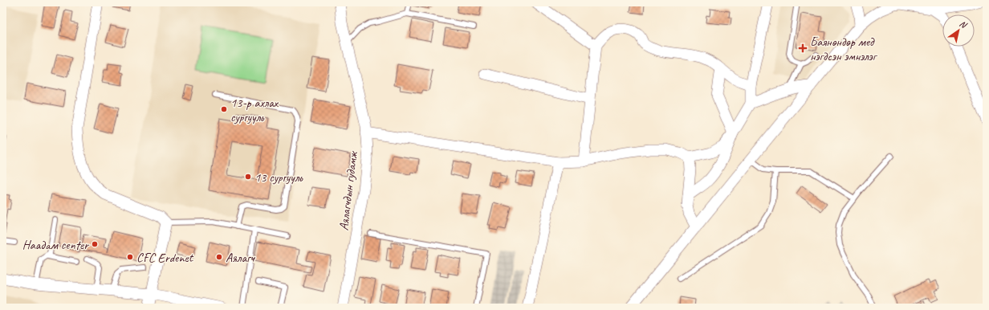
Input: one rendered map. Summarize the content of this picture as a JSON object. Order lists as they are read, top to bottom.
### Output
{
  "streets": {
    "street": ["Аялагчдын гудамж"]
  },
  "places": {
    "health": ["Баянөндөр мед нэгдсэн эмнэлэг"],
    "other": [
      "13-р ахлах сургууль",
      "13 сургууль",
      "Наадам center",
      "CFC Erdenet",
      "Аялагч"
    ]
  },
  "north": "top right"
}
